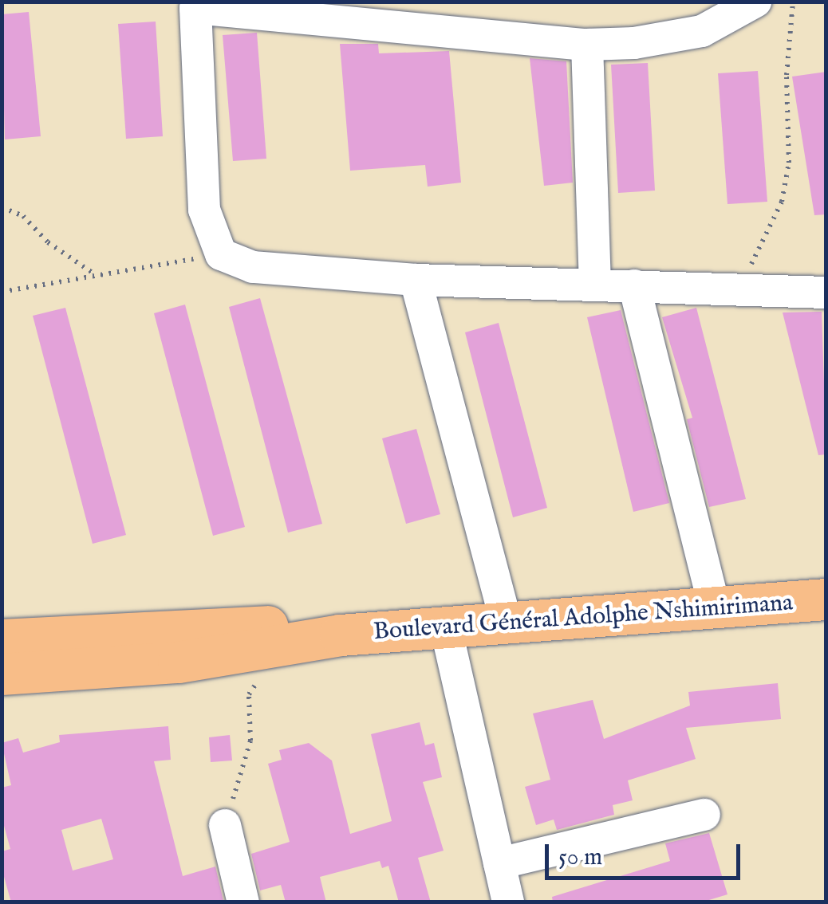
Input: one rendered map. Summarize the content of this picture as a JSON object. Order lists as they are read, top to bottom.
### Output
{
  "streets": {
    "main road": ["Boulevard Général Adolphe Nshimirimana"]
  },
  "scale_bar": "50 m"
}
